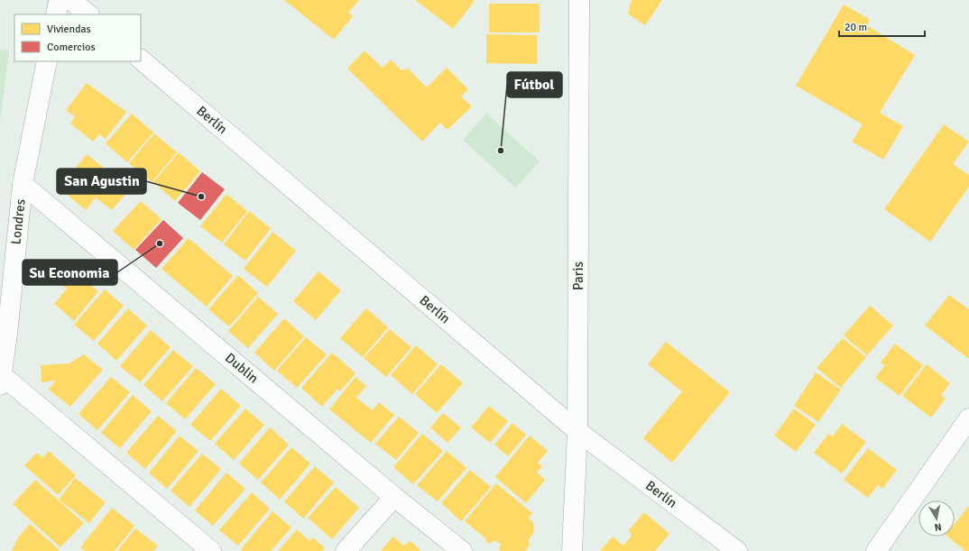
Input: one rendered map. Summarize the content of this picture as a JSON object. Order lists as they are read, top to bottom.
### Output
{
  "streets": {
    "street": [
      "Berlín",
      "Londres",
      "Paris",
      "Dublin"
    ]
  },
  "crossings": [
    ["Berlín", "Paris"],
    ["Londres", "Dublin"]
  ],
  "places": ["Fútbol", "San Agustin", "Su Economia"],
  "legend": ["Viviendas", "Comercios"],
  "scale_bar": "20 m",
  "north": "bottom"
}
